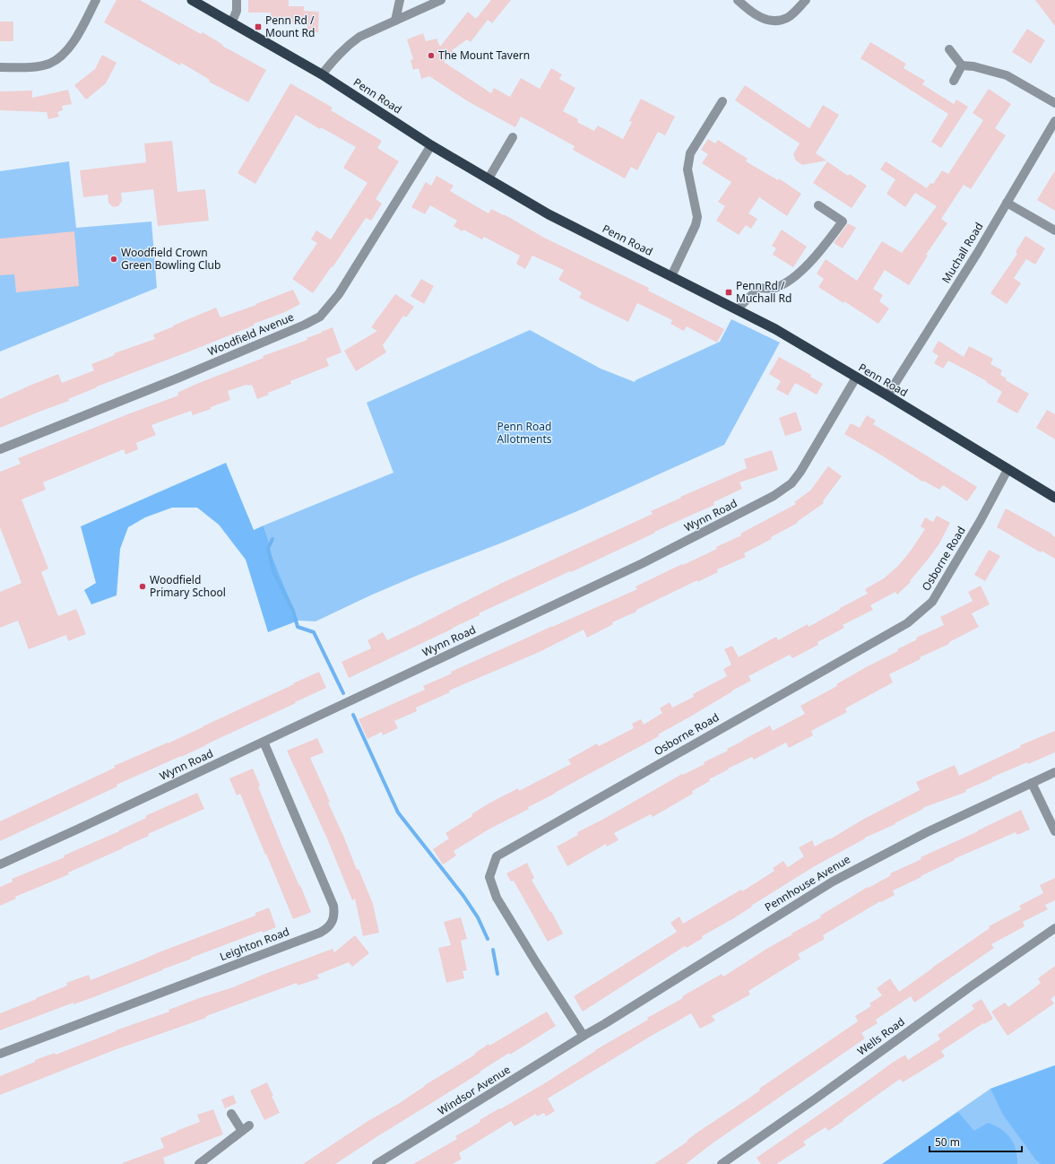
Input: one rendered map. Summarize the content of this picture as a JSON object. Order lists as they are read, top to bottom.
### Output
{
  "streets": {
    "highway": ["Penn Road"],
    "street": [
      "Muchall Road",
      "Woodfield Avenue",
      "Wynn Road",
      "Osborne Road",
      "Pennhouse Avenue",
      "Leighton Road",
      "Wells Road",
      "Windsor Avenue"
    ]
  },
  "crossings": [
    ["Penn Road", "Muchall Road"],
    ["Penn Road", "Woodfield Avenue"],
    ["Penn Road", "Wynn Road"],
    ["Penn Road", "Osborne Road"],
    ["Wynn Road", "Leighton Road"],
    ["Osborne Road", "Pennhouse Avenue"],
    ["Osborne Road", "Windsor Avenue"],
    ["Pennhouse Avenue", "Windsor Avenue"]
  ],
  "parks": ["Penn Road Allotments"],
  "places": {
    "transit": ["Penn Rd / Mount Rd", "Penn Rd / Muchall Rd"],
    "other": ["The Mount Tavern", "Woodfield Crown Green Bowling Club", "Woodfield Primary School"]
  },
  "scale_bar": "50 m"
}
